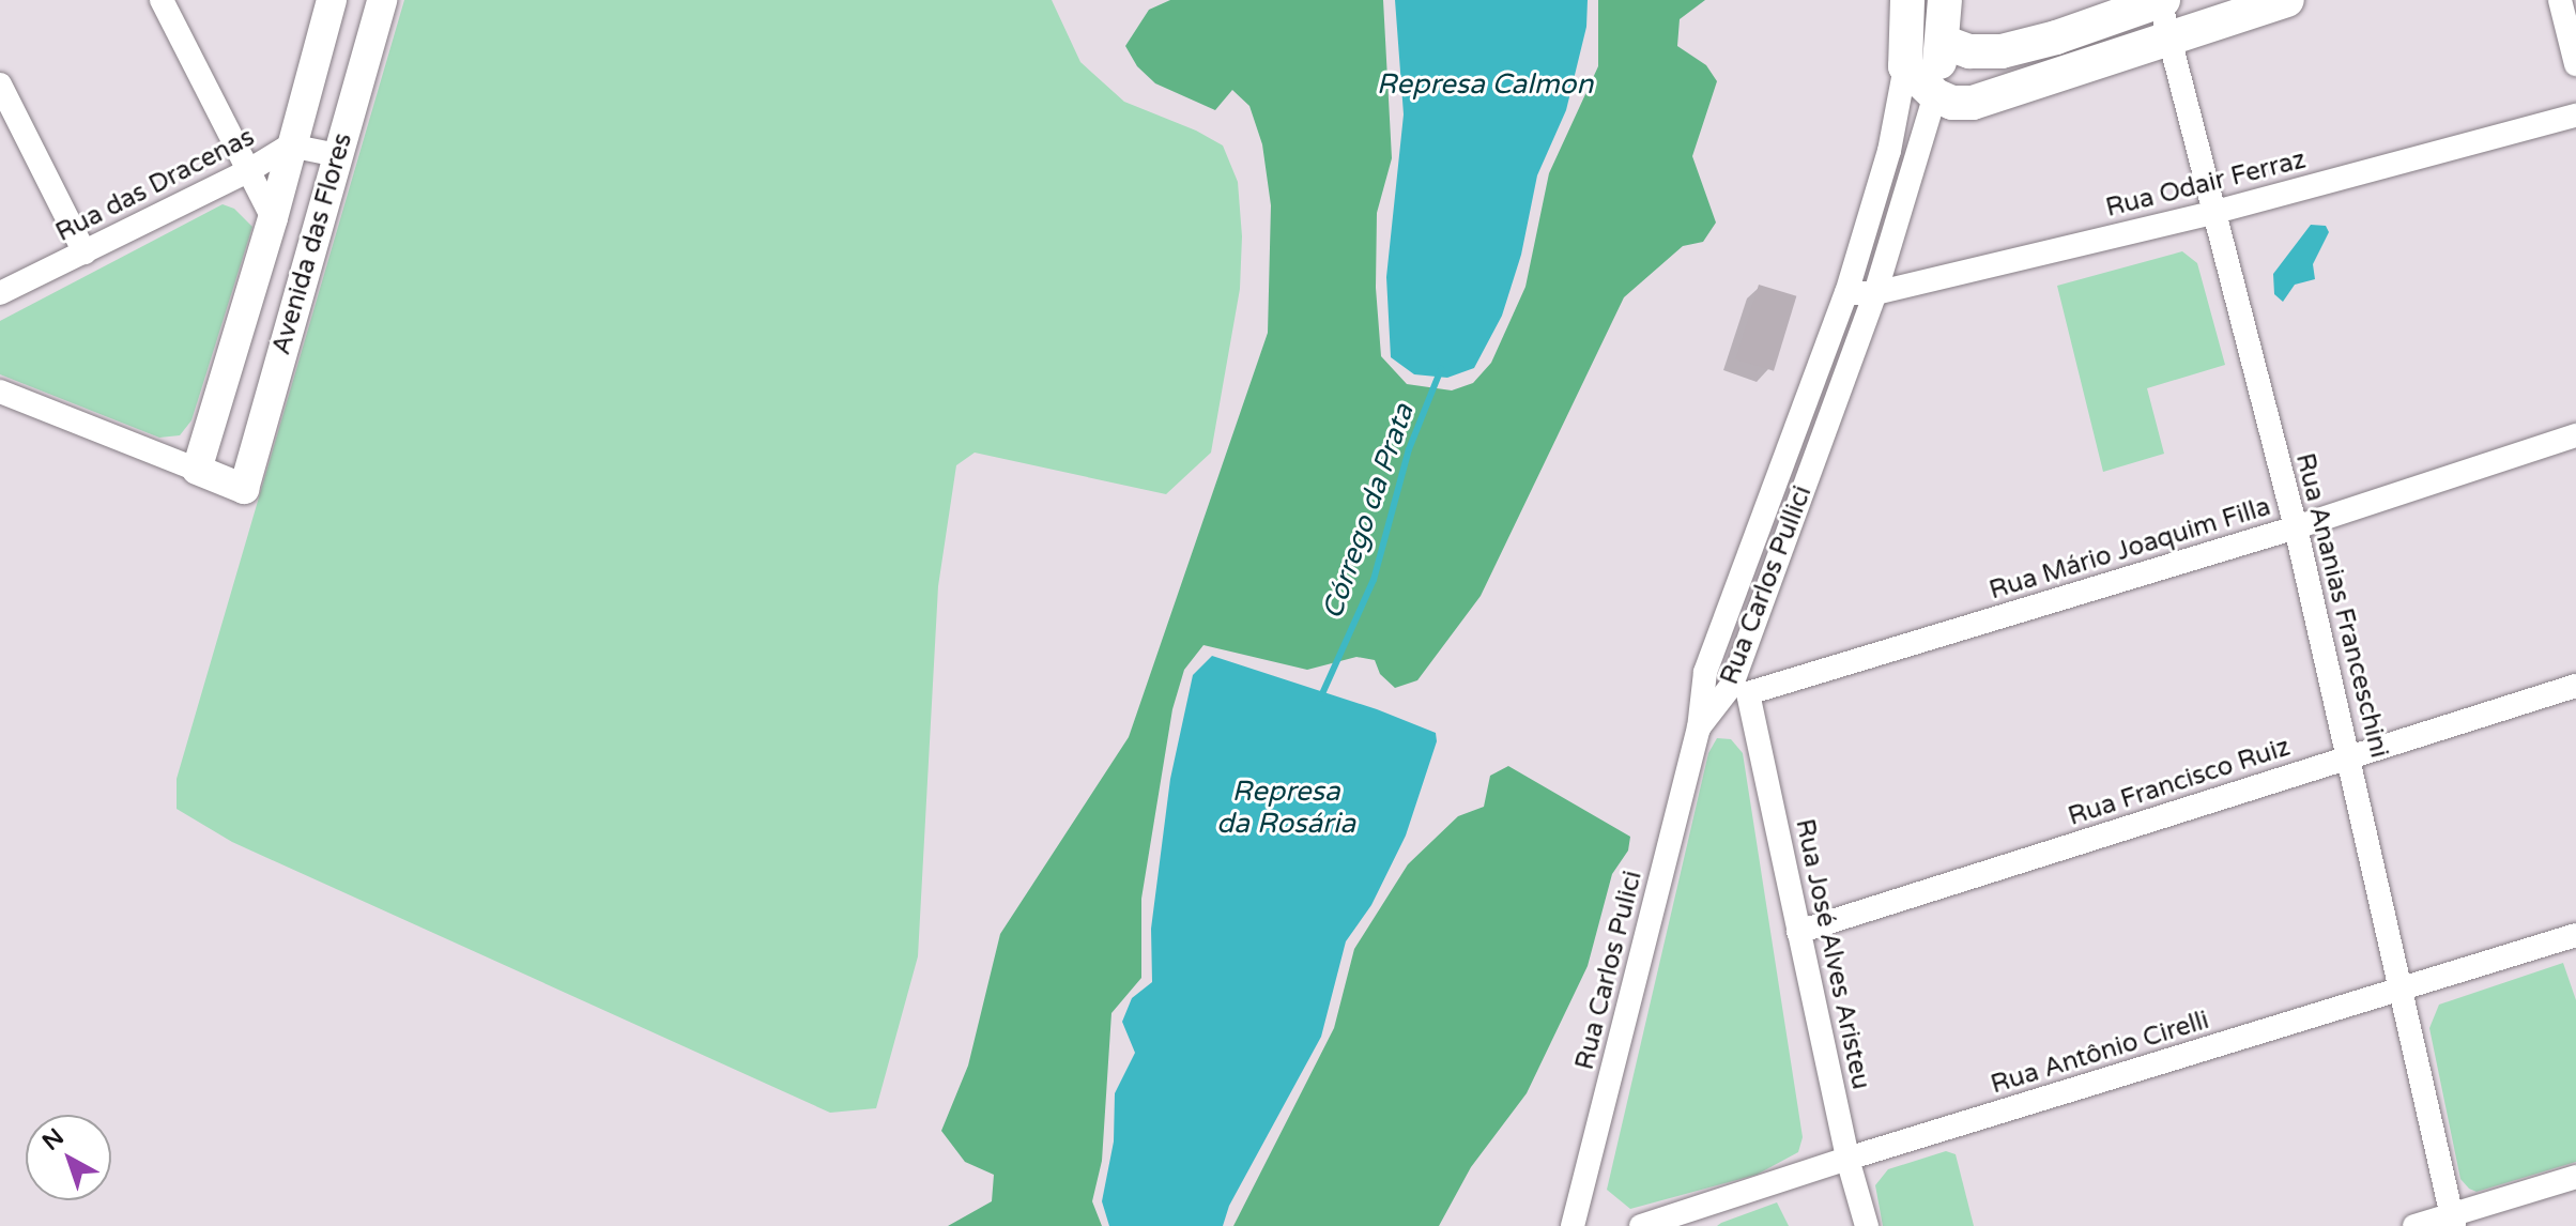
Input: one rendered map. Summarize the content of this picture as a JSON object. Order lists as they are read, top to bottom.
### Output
{
  "streets": {
    "main road": ["Rua Carlos Pullici"],
    "street": [
      "Rua Odair Ferraz",
      "Rua das Dracenas",
      "Avenida das Flores",
      "Rua Mário Joaquim Filla",
      "Rua Ananias Franceschini",
      "Rua Francisco Ruiz",
      "Rua José Alves Aristeu",
      "Rua Carlos Pulici",
      "Rua Antônio Cirelli"
    ]
  },
  "crossings": [
    ["Rua Odair Ferraz", "Rua Carlos Pullici"],
    ["Rua Odair Ferraz", "Rua Ananias Franceschini"],
    ["Rua das Dracenas", "Avenida das Flores"],
    ["Rua Mário Joaquim Filla", "Rua Carlos Pullici"],
    ["Rua Mário Joaquim Filla", "Rua Ananias Franceschini"],
    ["Rua Mário Joaquim Filla", "Rua José Alves Aristeu"],
    ["Rua Carlos Pullici", "Rua José Alves Aristeu"],
    ["Rua Carlos Pullici", "Rua Carlos Pulici"],
    ["Rua Ananias Franceschini", "Rua Francisco Ruiz"],
    ["Rua Ananias Franceschini", "Rua Antônio Cirelli"],
    ["Rua Francisco Ruiz", "Rua José Alves Aristeu"],
    ["Rua José Alves Aristeu", "Rua Antônio Cirelli"]
  ],
  "water": ["Represa Calmon", "Córrego da Prata", "Represa da Rosária"],
  "north": "top left"
}
